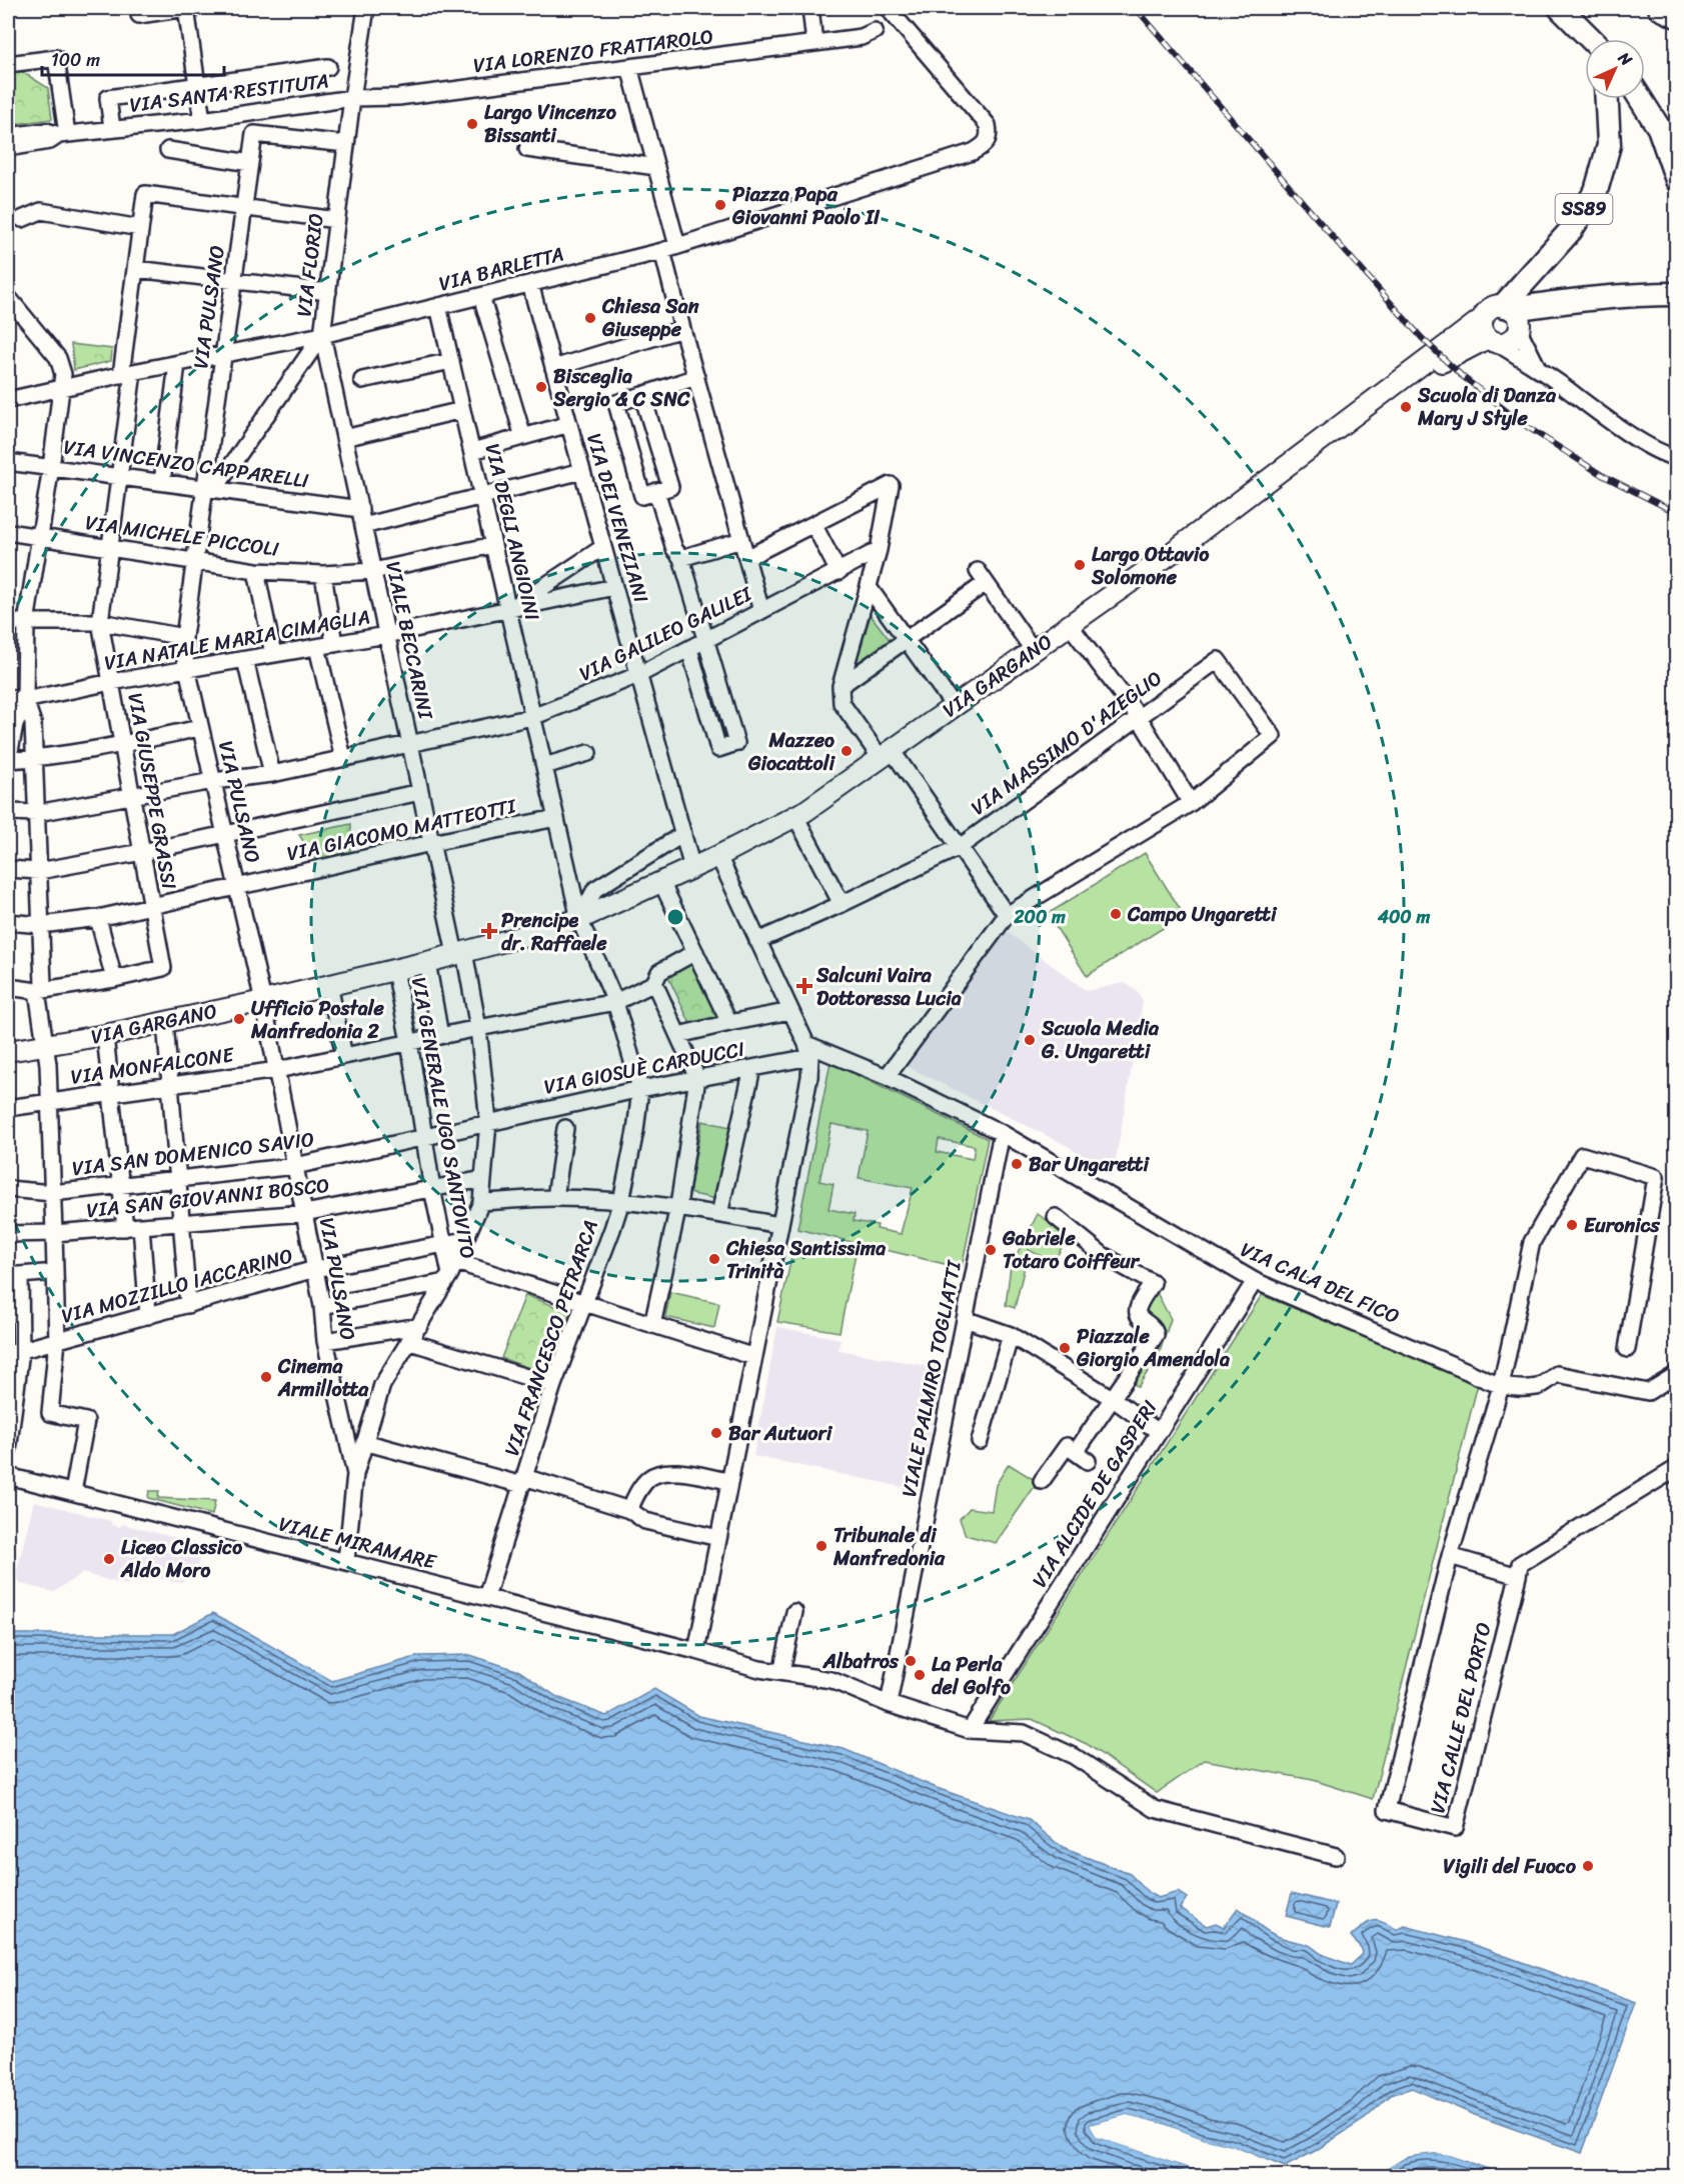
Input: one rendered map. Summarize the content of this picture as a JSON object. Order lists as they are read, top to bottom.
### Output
{
  "streets": {
    "highway": ["SS89"],
    "main road": ["VIA GARGANO"],
    "street": [
      "VIA LORENZO FRATTAROLO",
      "VIA SANTA RESTITUTA",
      "VIA FLORIO",
      "VIA BARLETTA",
      "VIA PULSANO",
      "VIA VINCENZO CAPPARELLI",
      "VIA DEI VENEZIANI",
      "VIA DEGLI ANGIOINI",
      "VIA MICHELE PICCOLI",
      "VIA GALILEO GALILEI",
      "VIA NATALE MARIA CIMAGLIA",
      "VIALE BECCARINI",
      "VIA MASSIMO D'AZEGLIO",
      "VIA GIUSEPPE GRASSI",
      "VIA GIACOMO MATTEOTTI",
      "VIA MONFALCONE",
      "VIA GIOSUÈ CARDUCCI",
      "VIA GENERALE UGO SANTOVITO",
      "VIA SAN DOMENICO SAVIO",
      "VIA SAN GIOVANNI BOSCO",
      "VIA CALA DEL FICO",
      "VIA MOZZILLO IACCARINO",
      "VIA FRANCESCO PETRARCA",
      "VIALE PALMIRO TOGLIATTI",
      "VIA ALCIDE DE GASPERI",
      "VIALE MIRAMARE",
      "VIA CALLE DEL PORTO"
    ]
  },
  "crossings": [
    ["VIA LORENZO FRATTAROLO", "VIA SANTA RESTITUTA"],
    ["VIA LORENZO FRATTAROLO", "VIA FLORIO"],
    ["VIA SANTA RESTITUTA", "VIA FLORIO"],
    ["SS89", "VIA GARGANO"],
    ["VIA FLORIO", "VIA BARLETTA"],
    ["VIA FLORIO", "VIA PULSANO"],
    ["VIA FLORIO", "VIA VINCENZO CAPPARELLI"],
    ["VIA FLORIO", "VIALE BECCARINI"],
    ["VIA BARLETTA", "VIA PULSANO"],
    ["VIA BARLETTA", "VIA DEI VENEZIANI"],
    ["VIA BARLETTA", "VIA DEGLI ANGIOINI"],
    ["VIA BARLETTA", "VIALE BECCARINI"],
    ["VIA BARLETTA", "VIA GIUSEPPE GRASSI"],
    ["VIA PULSANO", "VIA VINCENZO CAPPARELLI"],
    ["VIA PULSANO", "VIA MICHELE PICCOLI"],
    ["VIA PULSANO", "VIA GALILEO GALILEI"],
    ["VIA PULSANO", "VIA NATALE MARIA CIMAGLIA"],
    ["VIA PULSANO", "VIALE BECCARINI"],
    ["VIA PULSANO", "VIA GARGANO"],
    ["VIA PULSANO", "VIA GIUSEPPE GRASSI"],
    ["VIA PULSANO", "VIA GIACOMO MATTEOTTI"],
    ["VIA PULSANO", "VIA MONFALCONE"],
    ["VIA PULSANO", "VIA SAN DOMENICO SAVIO"],
    ["VIA PULSANO", "VIA SAN GIOVANNI BOSCO"],
    ["VIA PULSANO", "VIA MOZZILLO IACCARINO"],
    ["VIA VINCENZO CAPPARELLI", "VIALE BECCARINI"],
    ["VIA VINCENZO CAPPARELLI", "VIA GIUSEPPE GRASSI"],
    ["VIA DEI VENEZIANI", "VIA GALILEO GALILEI"],
    ["VIA DEI VENEZIANI", "VIA NATALE MARIA CIMAGLIA"],
    ["VIA DEI VENEZIANI", "VIA GARGANO"],
    ["VIA DEGLI ANGIOINI", "VIA MICHELE PICCOLI"],
    ["VIA DEGLI ANGIOINI", "VIA GALILEO GALILEI"],
    ["VIA DEGLI ANGIOINI", "VIA NATALE MARIA CIMAGLIA"],
    ["VIA DEGLI ANGIOINI", "VIA GARGANO"],
    ["VIA DEGLI ANGIOINI", "VIA GIACOMO MATTEOTTI"],
    ["VIA DEGLI ANGIOINI", "VIA MONFALCONE"],
    ["VIA DEGLI ANGIOINI", "VIA GIOSUÈ CARDUCCI"],
    ["VIA DEGLI ANGIOINI", "VIA FRANCESCO PETRARCA"],
    ["VIA MICHELE PICCOLI", "VIALE BECCARINI"],
    ["VIA MICHELE PICCOLI", "VIA GIUSEPPE GRASSI"],
    ["VIA GALILEO GALILEI", "VIALE BECCARINI"],
    ["VIA GALILEO GALILEI", "VIA GIUSEPPE GRASSI"],
    ["VIA NATALE MARIA CIMAGLIA", "VIALE BECCARINI"],
    ["VIA NATALE MARIA CIMAGLIA", "VIA GIUSEPPE GRASSI"],
    ["VIALE BECCARINI", "VIA GARGANO"],
    ["VIALE BECCARINI", "VIA GIACOMO MATTEOTTI"],
    ["VIALE BECCARINI", "VIA MONFALCONE"],
    ["VIALE BECCARINI", "VIA GIOSUÈ CARDUCCI"],
    ["VIALE BECCARINI", "VIA GENERALE UGO SANTOVITO"],
    ["VIALE BECCARINI", "VIA SAN DOMENICO SAVIO"],
    ["VIALE BECCARINI", "VIA SAN GIOVANNI BOSCO"],
    ["VIALE BECCARINI", "VIA MOZZILLO IACCARINO"],
    ["VIALE BECCARINI", "VIALE MIRAMARE"],
    ["VIA GARGANO", "VIA GENERALE UGO SANTOVITO"],
    ["VIA GIUSEPPE GRASSI", "VIA GIACOMO MATTEOTTI"],
    ["VIA MONFALCONE", "VIA GENERALE UGO SANTOVITO"],
    ["VIA GIOSUÈ CARDUCCI", "VIA SAN DOMENICO SAVIO"],
    ["VIA GIOSUÈ CARDUCCI", "VIA CALA DEL FICO"],
    ["VIA GIOSUÈ CARDUCCI", "VIA FRANCESCO PETRARCA"],
    ["VIA GENERALE UGO SANTOVITO", "VIA SAN DOMENICO SAVIO"],
    ["VIA GENERALE UGO SANTOVITO", "VIA SAN GIOVANNI BOSCO"],
    ["VIA GENERALE UGO SANTOVITO", "VIA MOZZILLO IACCARINO"],
    ["VIA CALA DEL FICO", "VIALE PALMIRO TOGLIATTI"],
    ["VIA CALA DEL FICO", "VIA ALCIDE DE GASPERI"],
    ["VIA CALA DEL FICO", "VIA CALLE DEL PORTO"],
    ["VIA FRANCESCO PETRARCA", "VIALE MIRAMARE"],
    ["VIALE PALMIRO TOGLIATTI", "VIALE MIRAMARE"],
    ["VIA ALCIDE DE GASPERI", "VIALE MIRAMARE"]
  ],
  "places": {
    "other": [
      "Largo Vincenzo Bissanti",
      "Piazza Papa Giovanni Paolo II",
      "Chiesa San Giuseppe",
      "Bisceglia Sergio & C SNC",
      "Scuola di Danza Mary J Style",
      "Largo Ottavio Solomone",
      "Mazzeo Giocattoli",
      "Campo Ungaretti",
      "Ufficio Postale Manfredonia 2",
      "Scuola Media G. Ungaretti",
      "Bar Ungaretti",
      "Euronics",
      "Gabriele Totaro Coiffeur",
      "Chiesa Santissima Trinità",
      "Piazzale Giorgio Amendola",
      "Cinema Armillotta",
      "Bar Autuori",
      "Tribunale di Manfredonia",
      "Liceo Classico Aldo Moro",
      "Albatros",
      "La Perla del Golfo",
      "Vigili del Fuoco"
    ],
    "health": ["Prencipe dr. Raffaele", "Salcuni Vaira Dottoressa Lucia"]
  },
  "scale_bar": "100 m",
  "north": "top right",
  "rings": ["200 m", "400 m"]
}
